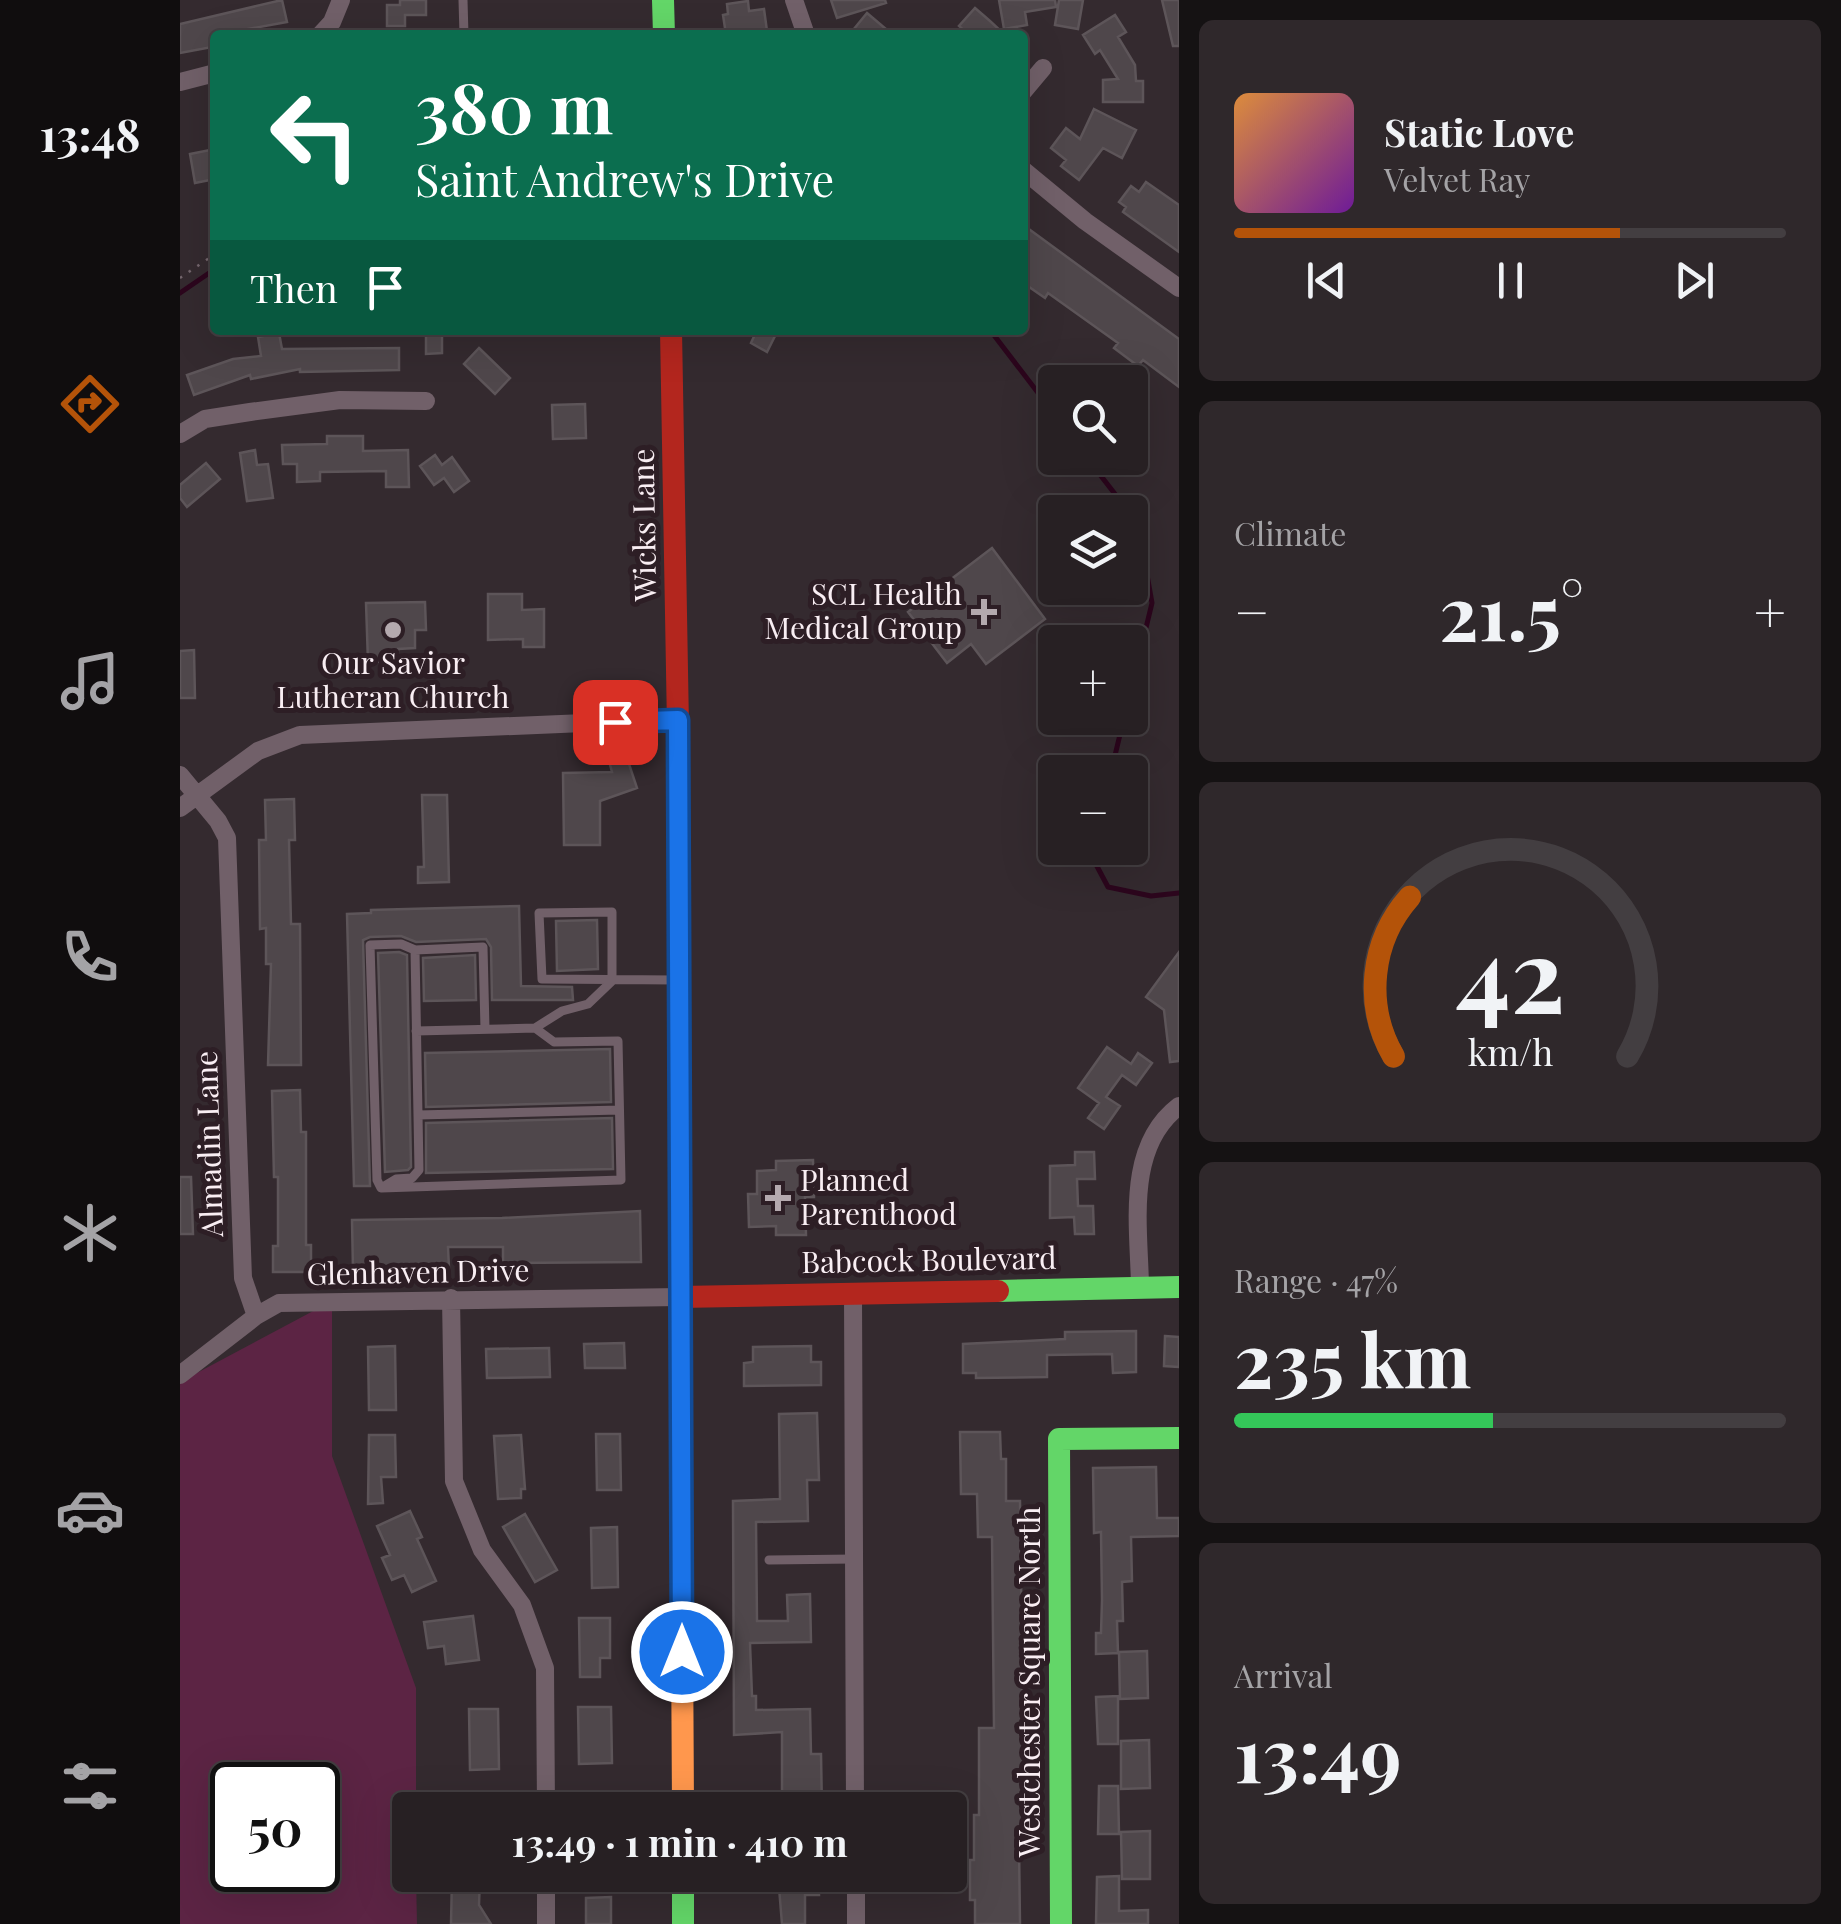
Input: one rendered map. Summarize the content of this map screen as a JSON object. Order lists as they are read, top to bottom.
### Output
{
  "streets": {
    "main road": ["Wicks Lane", "Babcock Boulevard", "Westchester Square North"],
    "street": ["Almadin Lane", "Glenhaven Drive"]
  },
  "crossings": [
    ["Wicks Lane", "Babcock Boulevard"],
    ["Wicks Lane", "Glenhaven Drive"],
    ["Almadin Lane", "Glenhaven Drive"],
    ["Babcock Boulevard", "Glenhaven Drive"]
  ],
  "places": {
    "health": ["SCL Health Medical Group", "Planned Parenthood"],
    "other": ["Our Savior Lutheran Church"]
  },
  "page": {
    "tabs": "13:48",
    "turn": ["380 m", "Saint Andrew's Drive"],
    "song": ["Static Love", "Velvet Ray"],
    "then": "Then",
    "map_buttons": ["+", "−"],
    "tile": [
      "Climate",
      ["Range · 47%", "235 km"],
      ["Arrival", "13:49"]
    ],
    "heat": ["−", "21.5°", "+"],
    "limit": "50",
    "trip": "13:49 · 1 min · 410 m",
    "gauge": ["42", "km/h"]
  }
}
